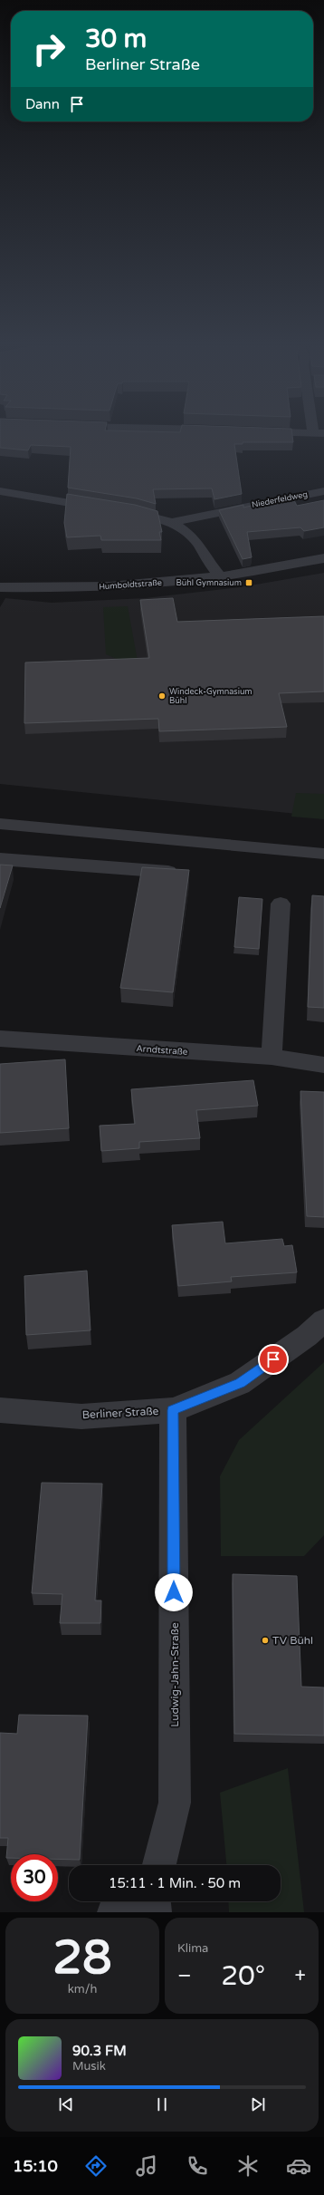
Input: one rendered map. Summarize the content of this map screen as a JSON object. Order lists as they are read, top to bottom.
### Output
{
  "streets": {
    "street": [
      "Niederfeldweg",
      "Humboldtstraße",
      "Arndtstraße",
      "Berliner Straße",
      "Ludwig-Jahn-Straße"
    ]
  },
  "crossings": [
    ["Berliner Straße", "Ludwig-Jahn-Straße"]
  ],
  "places": {
    "transit": ["Bühl Gymnasium"],
    "other": ["Windeck-Gymnasium Bühl", "TV Bühl"]
  },
  "page": {
    "turn": ["30 m", "Berliner Straße"],
    "then": "Dann",
    "limit": "30",
    "trip": "15:11 · 1 Min. · 50 m",
    "tile": [
      ["28", "km/h"],
      "Klima"
    ],
    "heat": ["−", "20°", "+"],
    "song": ["90.3 FM", "Musik"],
    "tabs": "15:10"
  }
}
